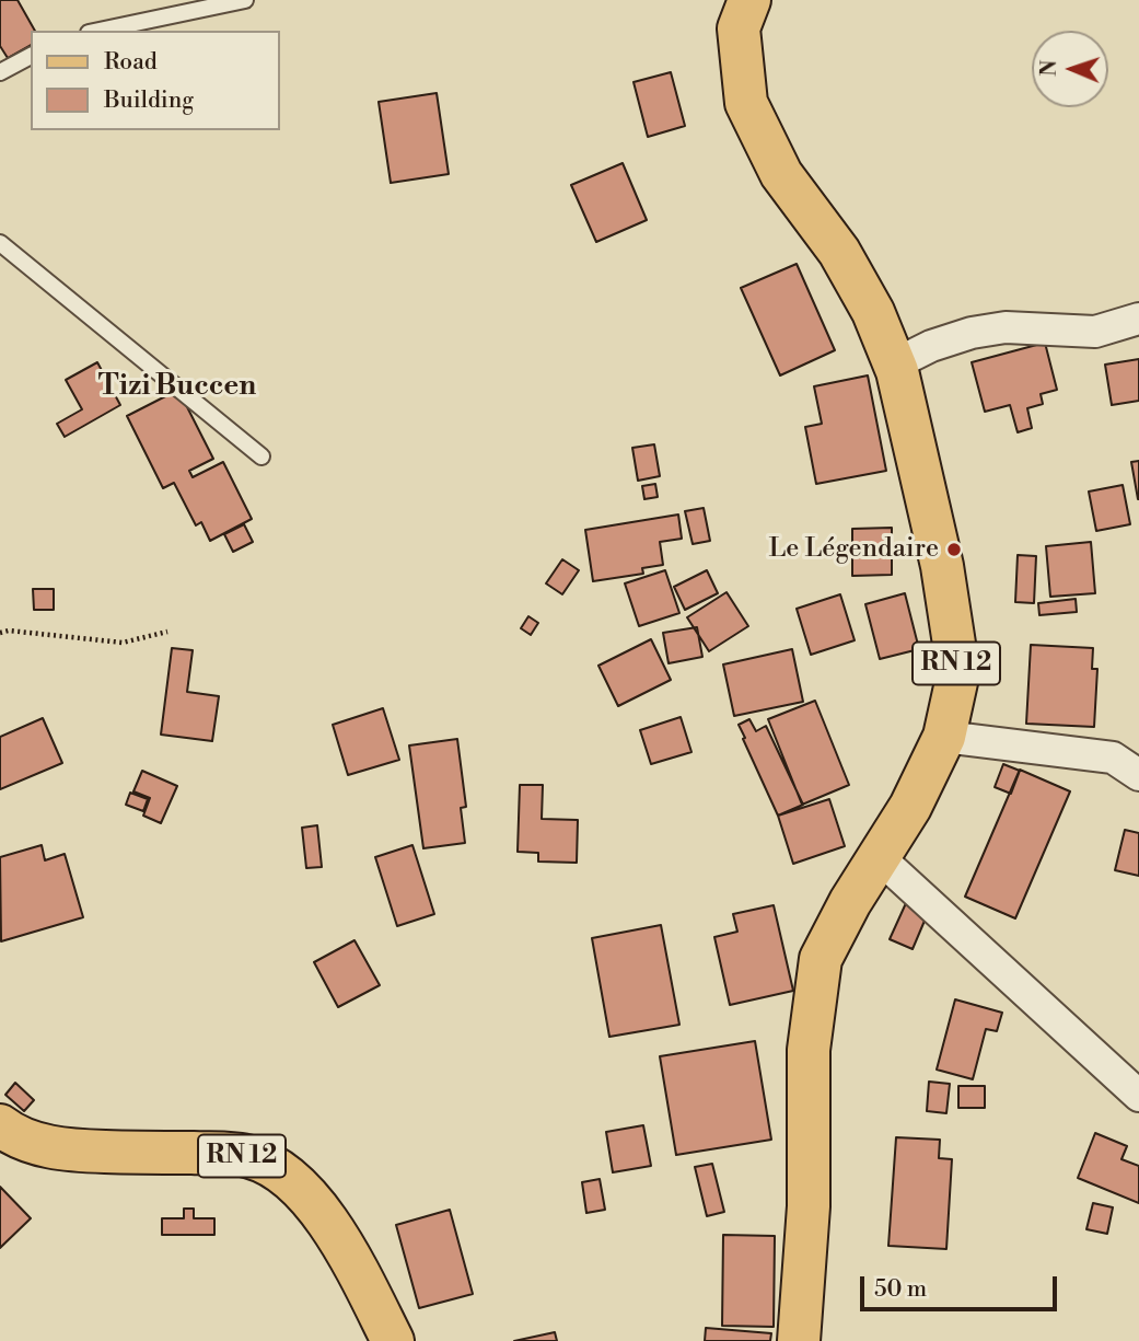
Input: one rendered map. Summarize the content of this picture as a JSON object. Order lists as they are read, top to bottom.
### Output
{
  "streets": {
    "main road": ["RN 12"]
  },
  "districts": ["Tizi Buccen"],
  "places": ["Le Légendaire"],
  "legend": ["Road", "Building"],
  "scale_bar": "50 m",
  "north": "left"
}
